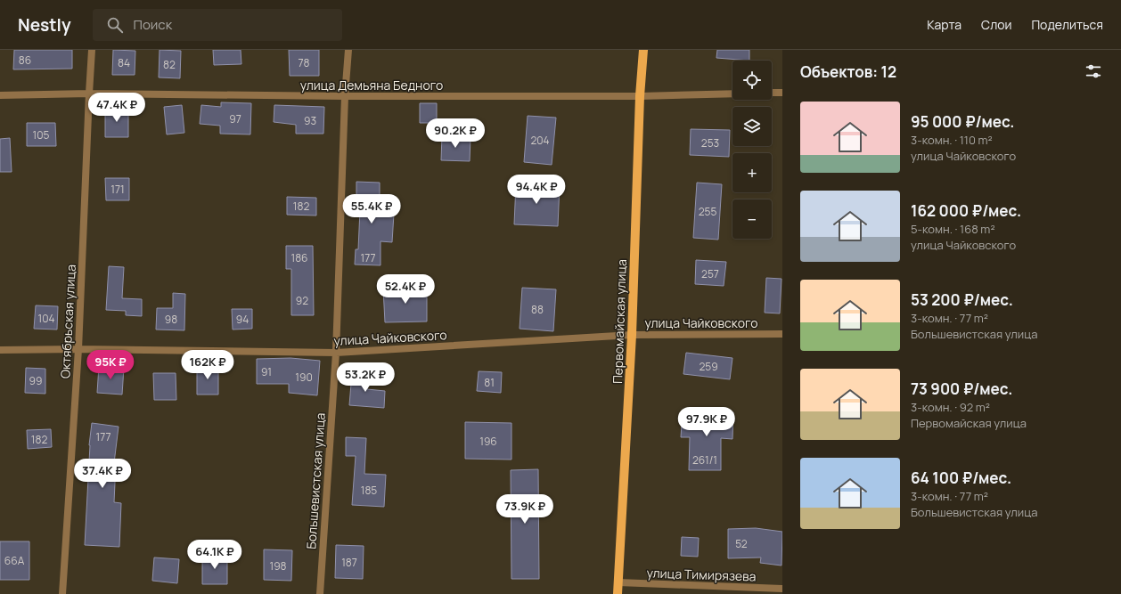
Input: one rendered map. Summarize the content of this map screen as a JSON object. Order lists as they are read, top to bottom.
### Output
{
  "streets": {
    "main road": ["Первомайская улица"],
    "street": [
      "улица Демьяна Бедного",
      "Октябрьская улица",
      "улица Чайковского",
      "Большевистская улица",
      "улица Тимирязева"
    ]
  },
  "crossings": [
    ["улица Демьяна Бедного", "Октябрьская улица"],
    ["улица Демьяна Бедного", "Первомайская улица"],
    ["улица Демьяна Бедного", "Большевистская улица"],
    ["Октябрьская улица", "улица Чайковского"],
    ["Первомайская улица", "улица Чайковского"],
    ["Первомайская улица", "улица Тимирязева"],
    ["улица Чайковского", "Большевистская улица"]
  ],
  "house_numbers": [
    "86",
    "84",
    "78",
    "82",
    "97",
    "93",
    "105",
    "204",
    "253",
    "171",
    "182",
    "255",
    "186",
    "177",
    "257",
    "92",
    "88",
    "104",
    "98",
    "94",
    "259",
    "91",
    "190",
    "99",
    "81",
    "177",
    "182",
    "196",
    "261/1",
    "185",
    "52",
    "66А",
    "187",
    "198"
  ],
  "page": {
    "header": "Nestly",
    "search": "Поиск",
    "nav": ["Карта", "Слои", "Поделиться"],
    "heading": "Объектов: 12",
    "map_buttons": ["+", "−"],
    "price": [
      "47.4K ₽",
      "90.2K ₽",
      "94.4K ₽",
      "55.4K ₽",
      "52.4K ₽",
      "95K ₽",
      "162K ₽",
      "53.2K ₽",
      "97.9K ₽",
      "37.4K ₽",
      "73.9K ₽",
      "64.1K ₽"
    ],
    "list": [
      {
        "name": "95 000 ₽/мес.",
        "note": "3-комн. · 110 m² · улица Чайковского"
      },
      {
        "name": "162 000 ₽/мес.",
        "note": "5-комн. · 168 m² · улица Чайковского"
      },
      {
        "name": "53 200 ₽/мес.",
        "note": "3-комн. · 77 m² · Большевистская улица"
      },
      {
        "name": "73 900 ₽/мес.",
        "note": "3-комн. · 92 m² · Первомайская улица"
      },
      {
        "name": "64 100 ₽/мес.",
        "note": "3-комн. · 77 m² · Большевистская улица"
      }
    ]
  }
}
